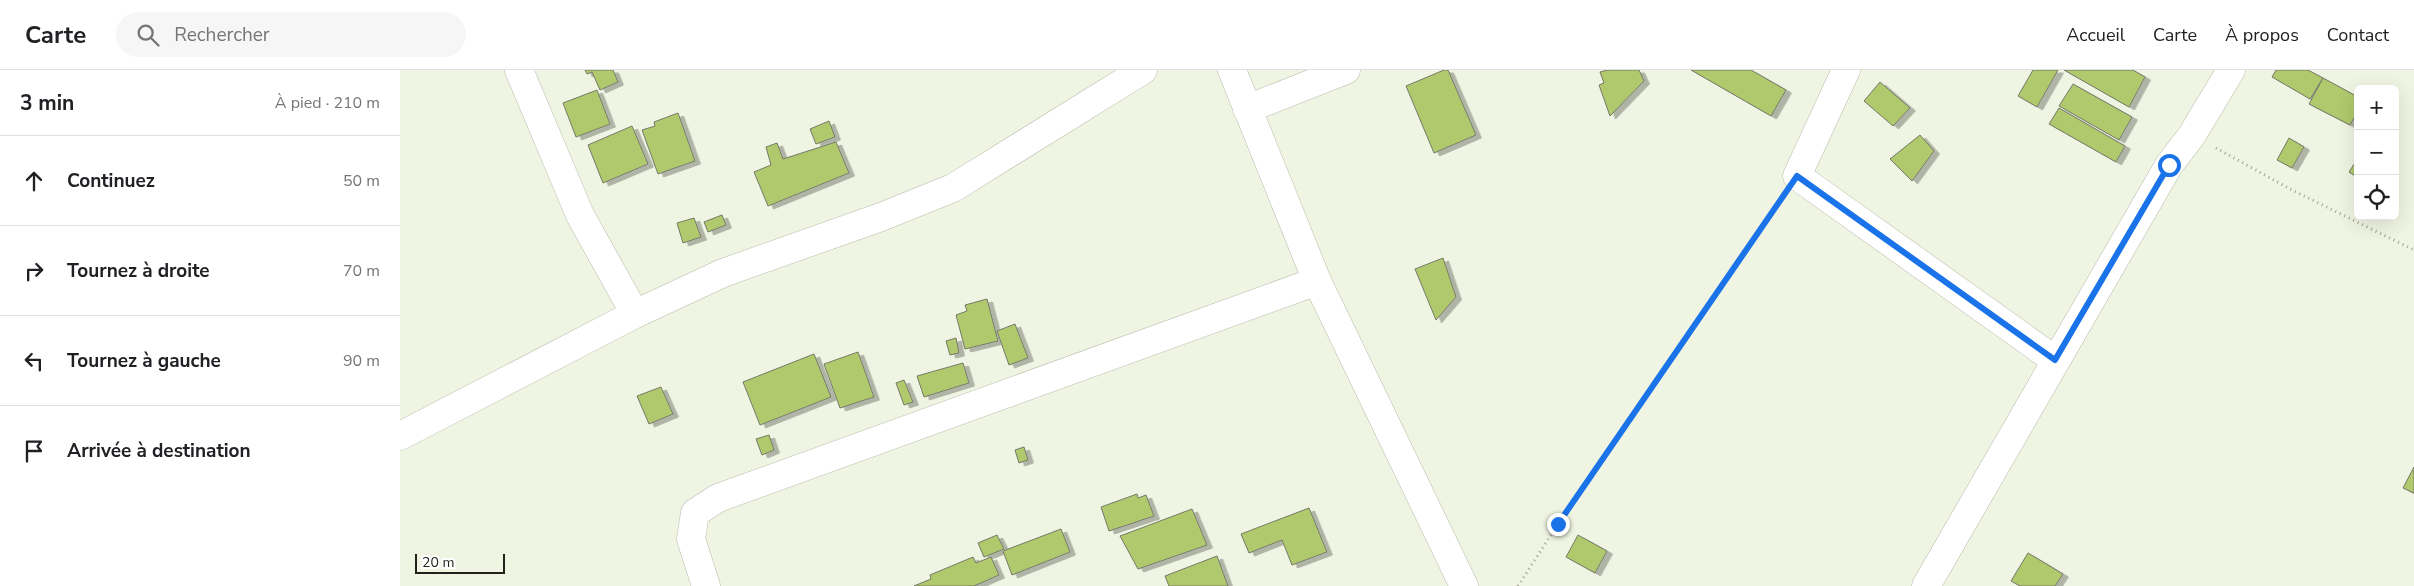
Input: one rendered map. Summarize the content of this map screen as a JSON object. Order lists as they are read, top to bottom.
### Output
{
  "scale_bar": "20 m",
  "page": {
    "header": "Carte",
    "search": "Rechercher",
    "nav": [
      "Accueil",
      "Carte",
      "À propos",
      "Contact"
    ],
    "heading": ["3 min", "À pied · 210 m"],
    "map_buttons": ["+", "−"],
    "list": [
      ["Continuez", "50 m"],
      ["Tournez à droite", "70 m"],
      ["Tournez à gauche", "90 m"],
      "Arrivée à destination"
    ],
    "scale": "20 m"
  }
}
